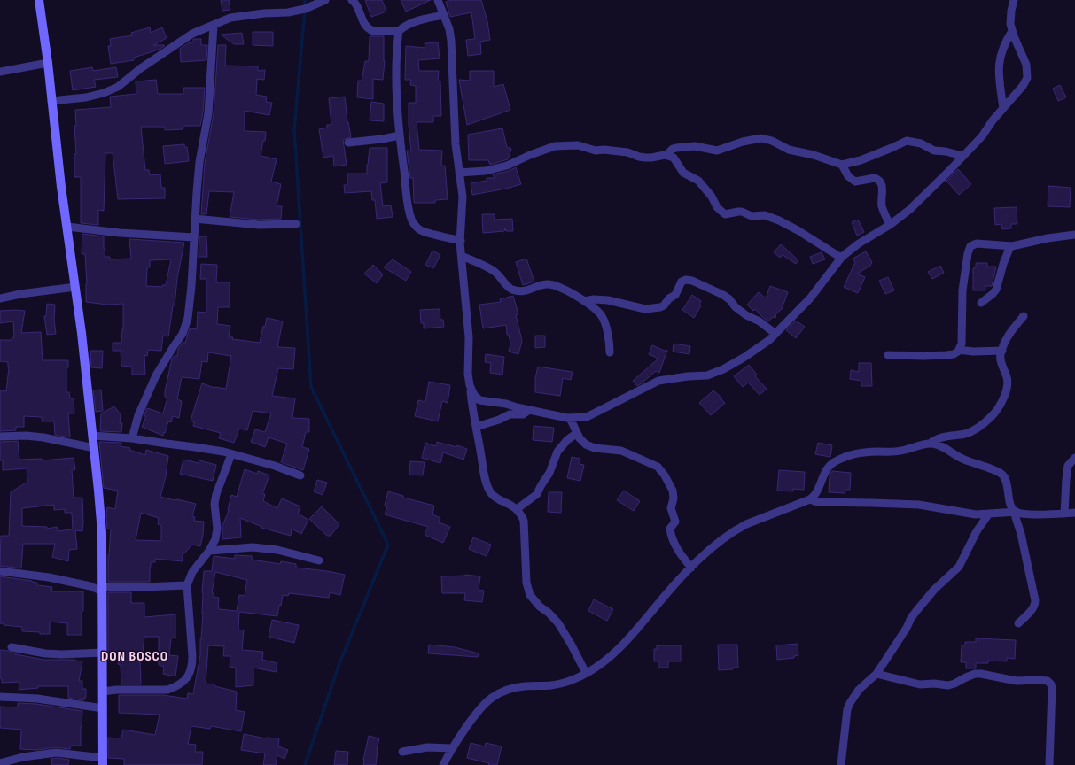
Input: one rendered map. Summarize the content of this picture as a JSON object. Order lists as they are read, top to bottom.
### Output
{
  "districts": ["DON BOSCO"]
}
